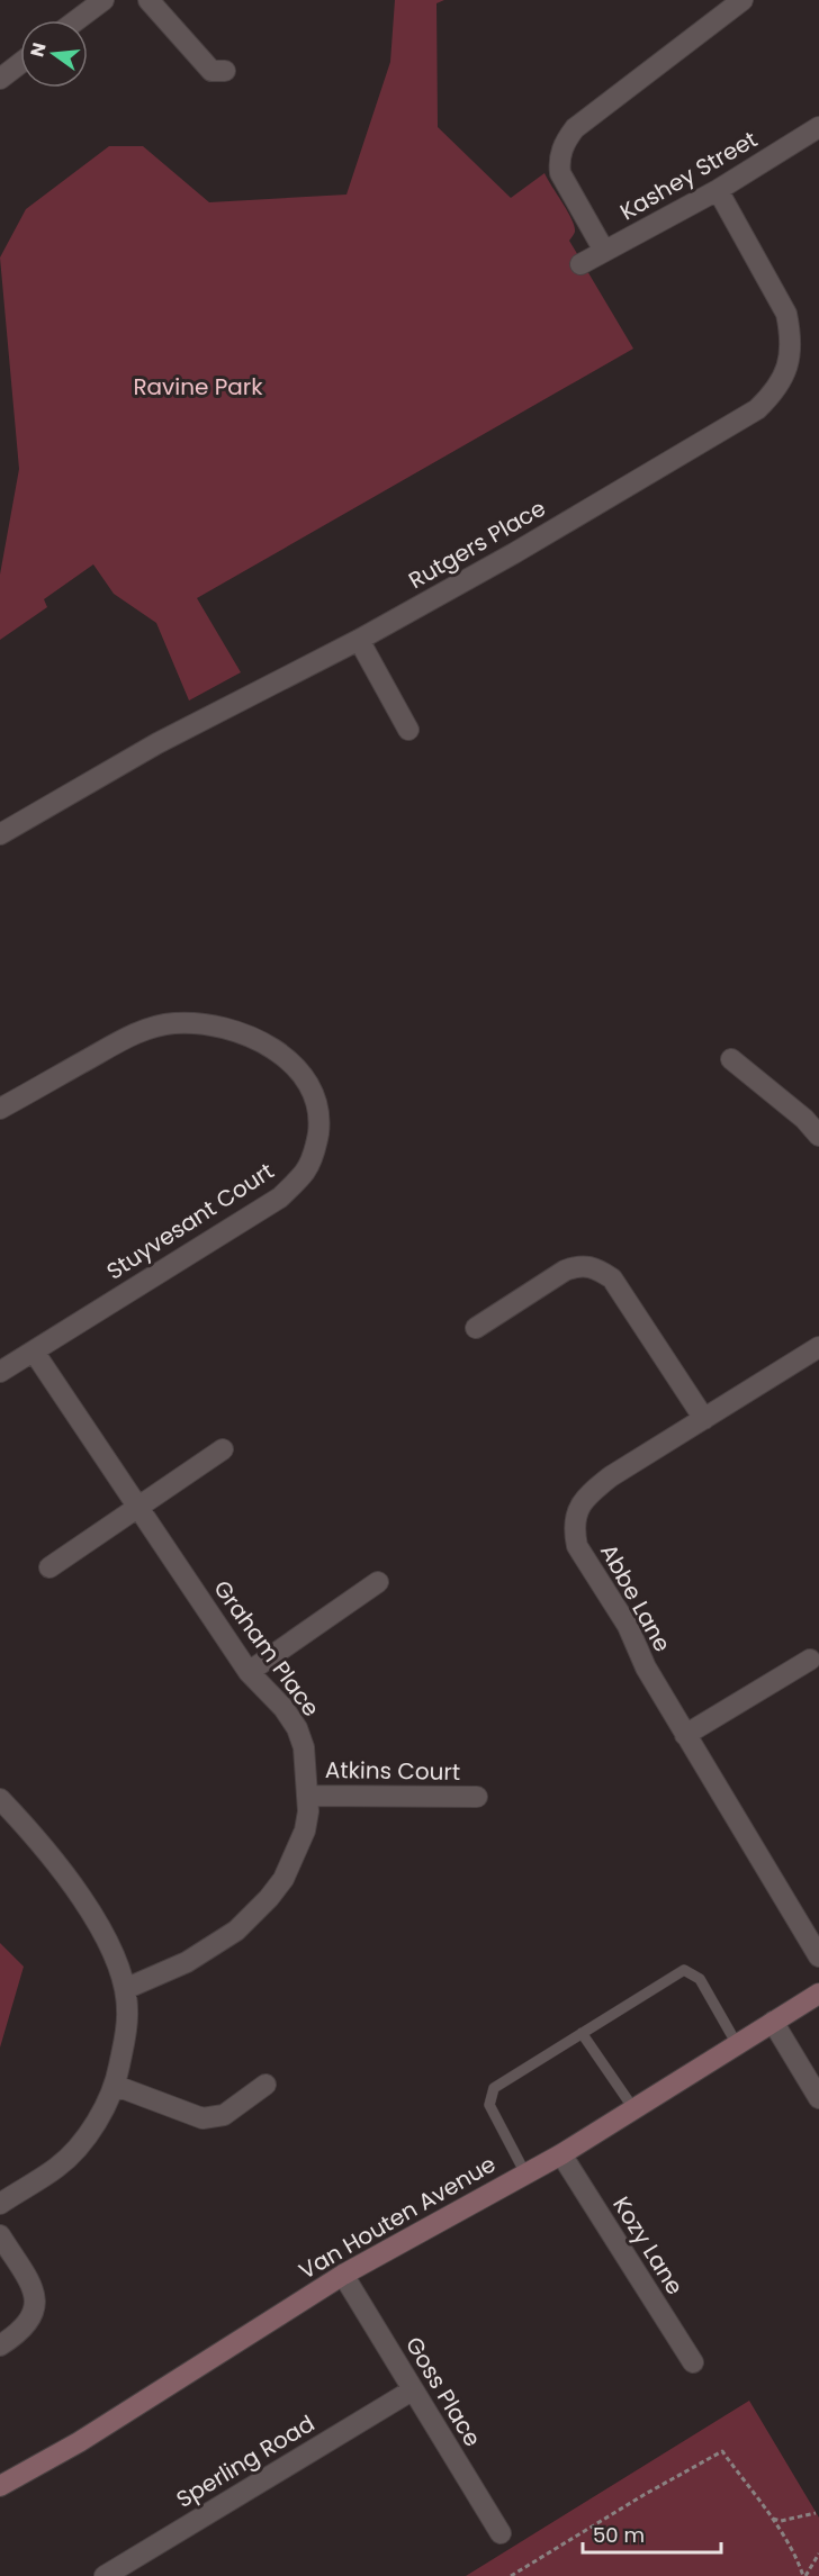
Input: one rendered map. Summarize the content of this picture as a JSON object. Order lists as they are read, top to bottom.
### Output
{
  "streets": {
    "main road": ["Van Houten Avenue"],
    "street": [
      "Kashey Street",
      "Rutgers Place",
      "Stuyvesant Court",
      "Abbe Lane",
      "Graham Place",
      "Atkins Court",
      "Kozy Lane",
      "Goss Place",
      "Sperling Road"
    ]
  },
  "crossings": [
    ["Kashey Street", "Rutgers Place"],
    ["Stuyvesant Court", "Graham Place"],
    ["Graham Place", "Atkins Court"],
    ["Van Houten Avenue", "Kozy Lane"],
    ["Van Houten Avenue", "Goss Place"],
    ["Goss Place", "Sperling Road"]
  ],
  "parks": ["Ravine Park"],
  "scale_bar": "50 m",
  "north": "left"
}
